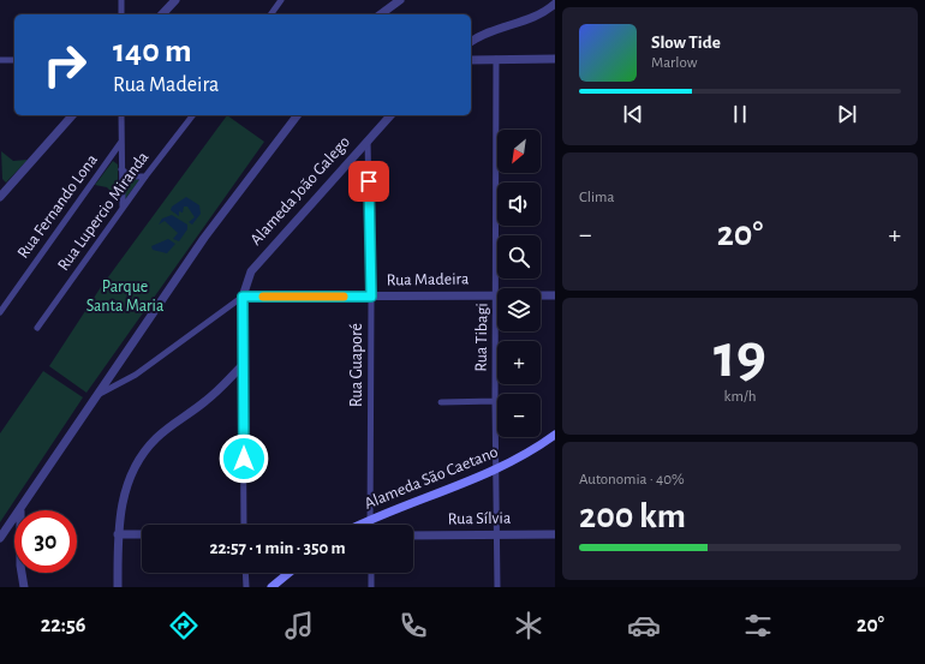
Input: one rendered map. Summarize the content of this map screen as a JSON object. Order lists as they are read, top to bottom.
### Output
{
  "streets": {
    "main road": ["Alameda São Caetano"],
    "street": [
      "Alameda João Galego",
      "Rua Fernando Lona",
      "Rua Lupercio Miranda",
      "Rua Madeira",
      "Rua Tibagi",
      "Rua Guaporé",
      "Rua Sílvia"
    ]
  },
  "crossings": [
    ["Alameda João Galego", "Rua Madeira"],
    ["Alameda João Galego", "Rua Guaporé"],
    ["Rua Madeira", "Rua Tibagi"],
    ["Rua Madeira", "Rua Guaporé"],
    ["Rua Tibagi", "Alameda São Caetano"],
    ["Rua Tibagi", "Rua Sílvia"],
    ["Rua Guaporé", "Alameda São Caetano"]
  ],
  "parks": ["Parque Santa Maria"],
  "north": "bottom left",
  "page": {
    "turn": ["140 m", "Rua Madeira"],
    "song": ["Slow Tide", "Marlow"],
    "map_buttons": ["+", "−"],
    "tile": [
      "Clima",
      ["19", "km/h"],
      ["Autonomia · 40%", "200 km"]
    ],
    "heat": ["−", "20°", "+"],
    "limit": "30",
    "trip": "22:57 · 1 min · 350 m",
    "tabs": ["22:56", "20°"]
  }
}
